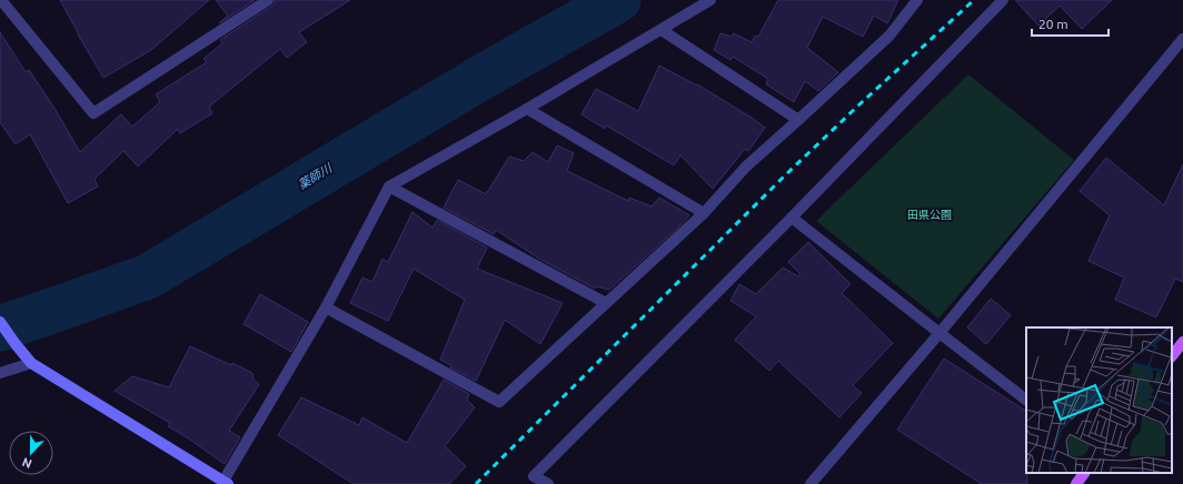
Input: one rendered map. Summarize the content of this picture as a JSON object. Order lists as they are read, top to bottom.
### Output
{
  "water": ["薬師川"],
  "parks": ["田県公園"],
  "scale_bar": "20 m",
  "north": "bottom"
}
